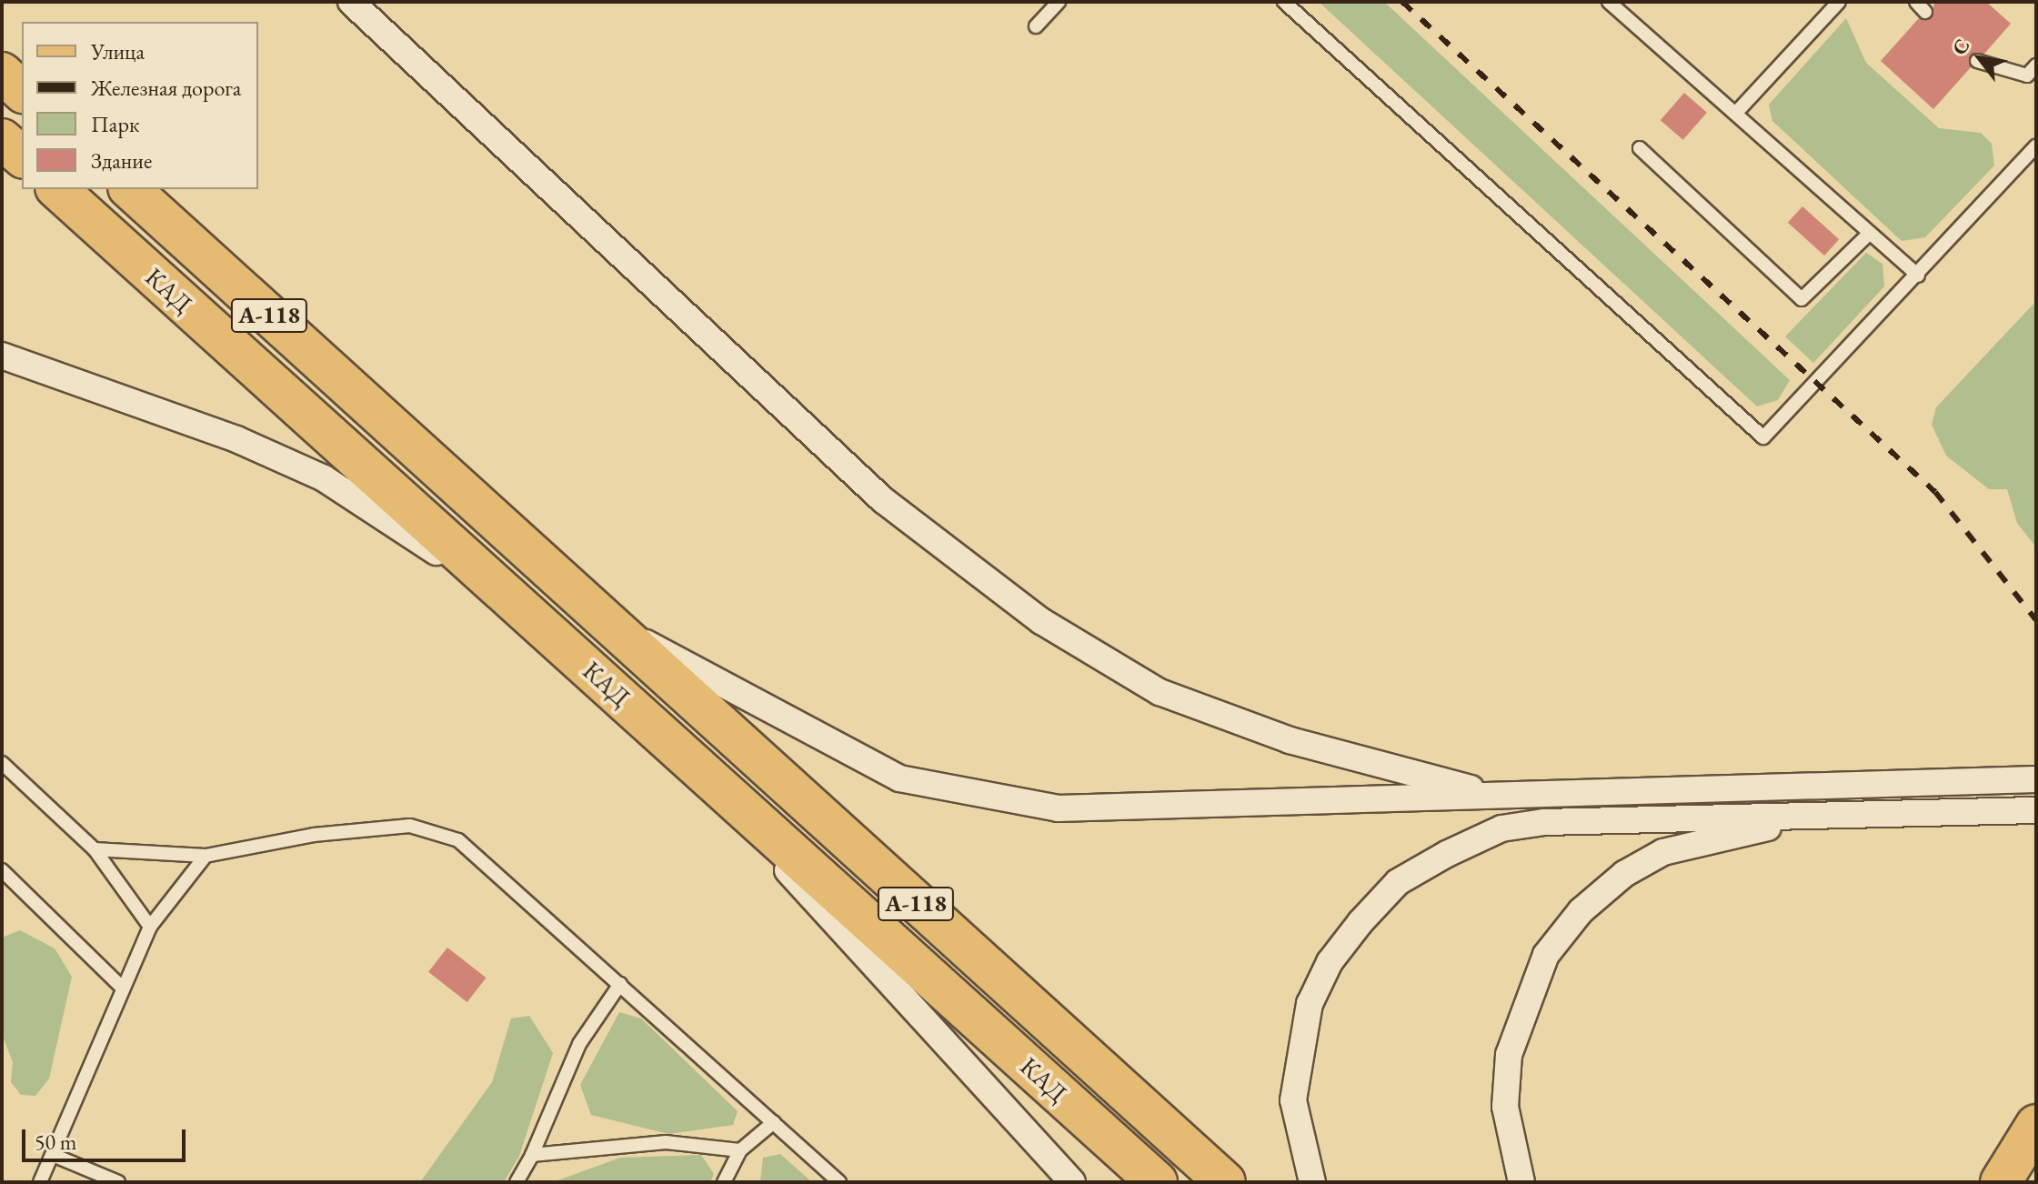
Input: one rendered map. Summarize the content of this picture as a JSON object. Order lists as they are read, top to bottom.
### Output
{
  "streets": {
    "main road": ["КАД", "А-118"]
  },
  "legend": [
    "Улица",
    "Железная дорога",
    "Парк",
    "Здание"
  ],
  "scale_bar": "50 m",
  "north": "top left"
}
